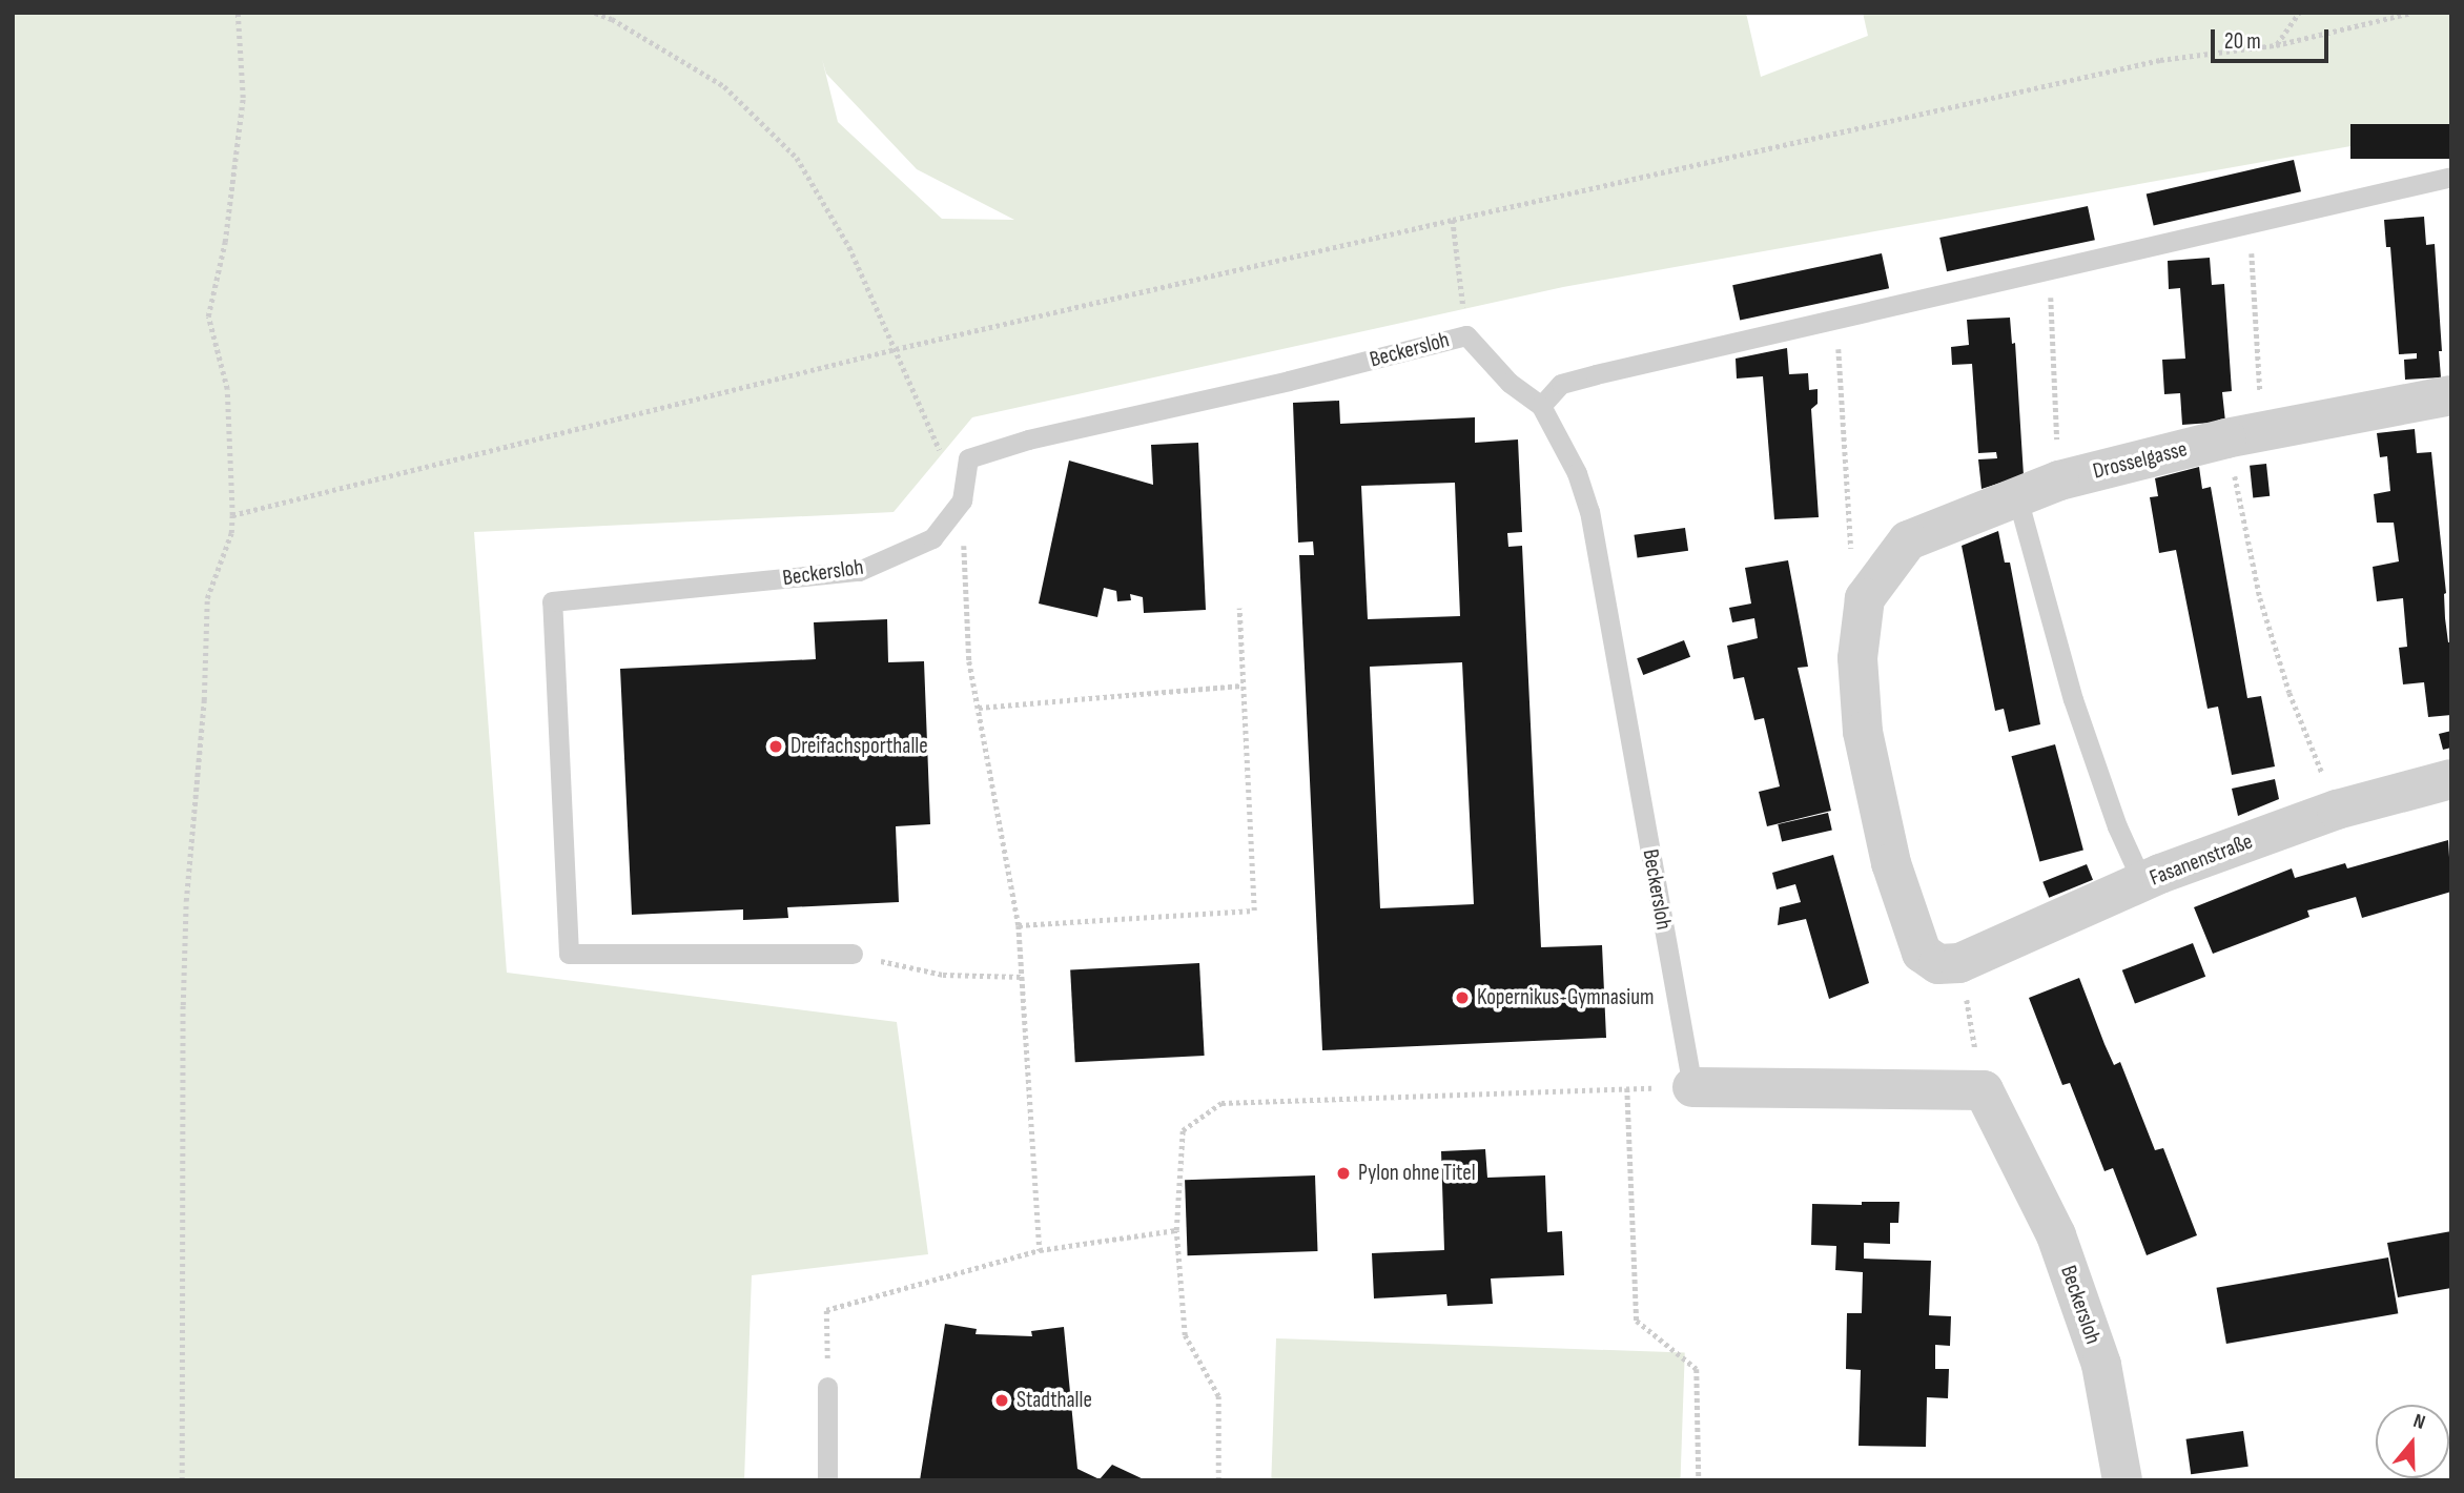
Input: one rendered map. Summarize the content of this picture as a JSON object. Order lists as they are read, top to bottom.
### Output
{
  "streets": {
    "street": ["Beckersloh", "Drosselgasse", "Fasanenstraße"]
  },
  "places": [
    "Dreifachsporthalle",
    "Kopernikus-Gymnasium",
    "Pylon ohne Titel",
    "Stadthalle"
  ],
  "scale_bar": "20 m",
  "north": "top"
}
